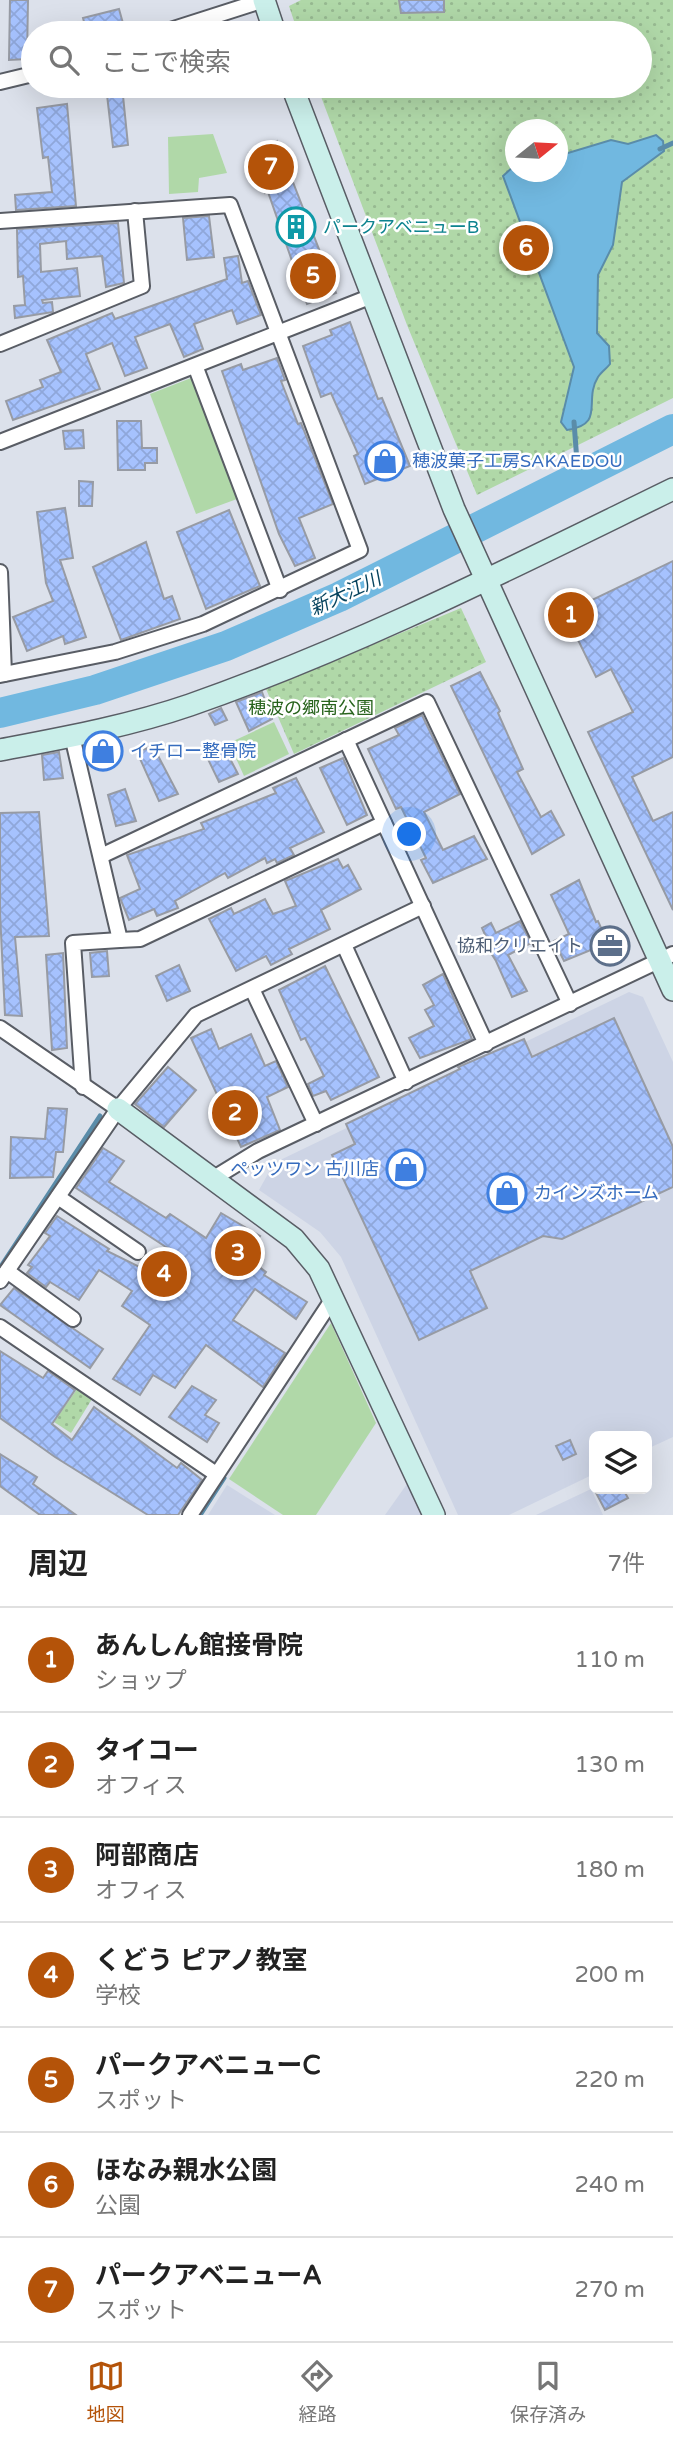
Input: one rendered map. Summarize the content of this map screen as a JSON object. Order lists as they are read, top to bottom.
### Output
{
  "water": ["新大江川"],
  "parks": ["穂波の郷南公園"],
  "places": {
    "building": ["パークアベニューB"],
    "shop": [
      "穂波菓子工房SAKAEDOU",
      "イチロー整骨院",
      "ペッツワン 古川店",
      "カインズホーム"
    ],
    "office": ["協和クリエイト"]
  },
  "north": "right",
  "page": {
    "search": "ここで検索",
    "pins": [
      "7",
      "6",
      "5",
      "1",
      "2",
      "3",
      "4"
    ],
    "heading": ["周辺", "7件"],
    "list": [
      {
        "mark": "1",
        "name": "あんしん館接骨院",
        "note": "ショップ",
        "value": "110 m"
      },
      {
        "mark": "2",
        "name": "タイコー",
        "note": "オフィス",
        "value": "130 m"
      },
      {
        "mark": "3",
        "name": "阿部商店",
        "note": "オフィス",
        "value": "180 m"
      },
      {
        "mark": "4",
        "name": "くどう ピアノ教室",
        "note": "学校",
        "value": "200 m"
      },
      {
        "mark": "5",
        "name": "パークアベニューC",
        "note": "スポット",
        "value": "220 m"
      },
      {
        "mark": "6",
        "name": "ほなみ親水公園",
        "note": "公園",
        "value": "240 m"
      },
      {
        "mark": "7",
        "name": "パークアベニューA",
        "note": "スポット",
        "value": "270 m"
      }
    ],
    "nav": ["地図", "経路", "保存済み"]
  }
}
